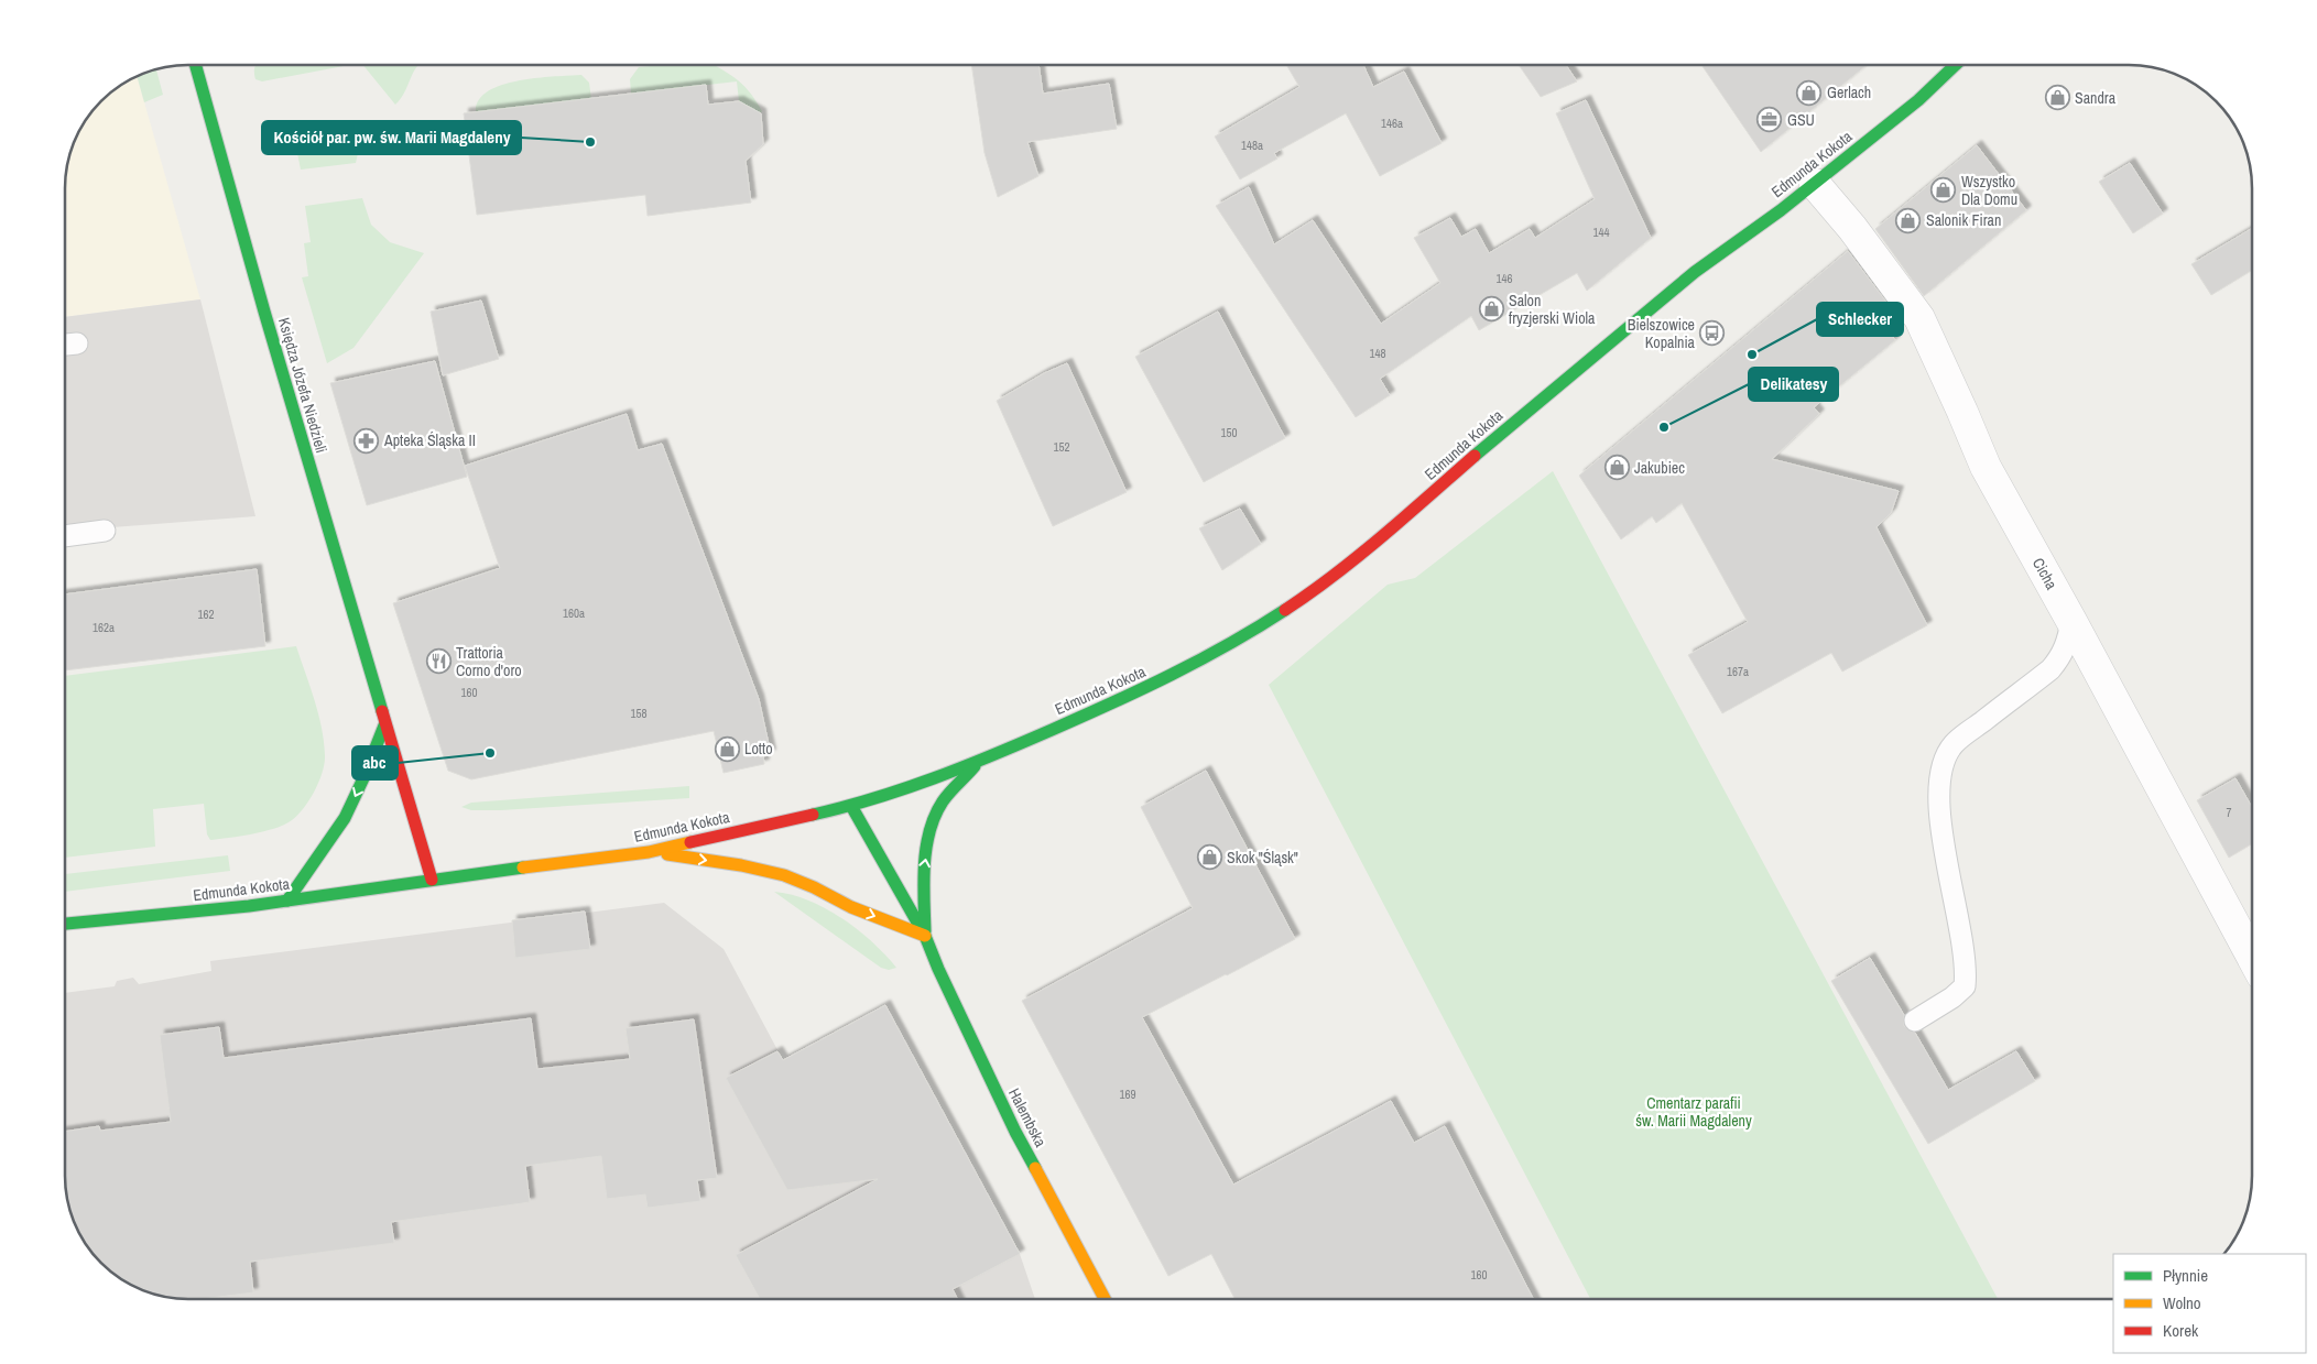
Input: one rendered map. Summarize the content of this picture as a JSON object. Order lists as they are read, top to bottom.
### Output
{
  "streets": {
    "street": [
      "Edmunda Kokota",
      "Księdza Józefa Niedzieli",
      "Cicha",
      "Halembska"
    ]
  },
  "crossings": [
    ["Edmunda Kokota", "Księdza Józefa Niedzieli"],
    ["Edmunda Kokota", "Cicha"],
    ["Edmunda Kokota", "Halembska"]
  ],
  "parks": ["Cmentarz parafii św. Marii Magdaleny"],
  "places": {
    "shop": [
      "Gerlach",
      "Sandra",
      "Wszystko Dla Domu",
      "Salonik Firan",
      "Salon fryzjerski Wiola",
      "Jakubiec",
      "Lotto",
      "Skok \"Śląsk\""
    ],
    "office": ["GSU"],
    "other": [
      "Kościół par. pw. św. Marii Magdaleny",
      "Schlecker",
      "Delikatesy",
      "abc"
    ],
    "bus stop": ["Bielszowice Kopalnia"],
    "pharmacy": ["Apteka Śląska II"],
    "restaurant": ["Trattoria Corno d'oro"]
  },
  "house_numbers": [
    "146a",
    "148a",
    "144",
    "146",
    "148",
    "150",
    "152",
    "160a",
    "162",
    "162a",
    "167a",
    "160",
    "158",
    "7",
    "169",
    "160"
  ],
  "legend": ["Płynnie", "Wolno", "Korek"]
}
